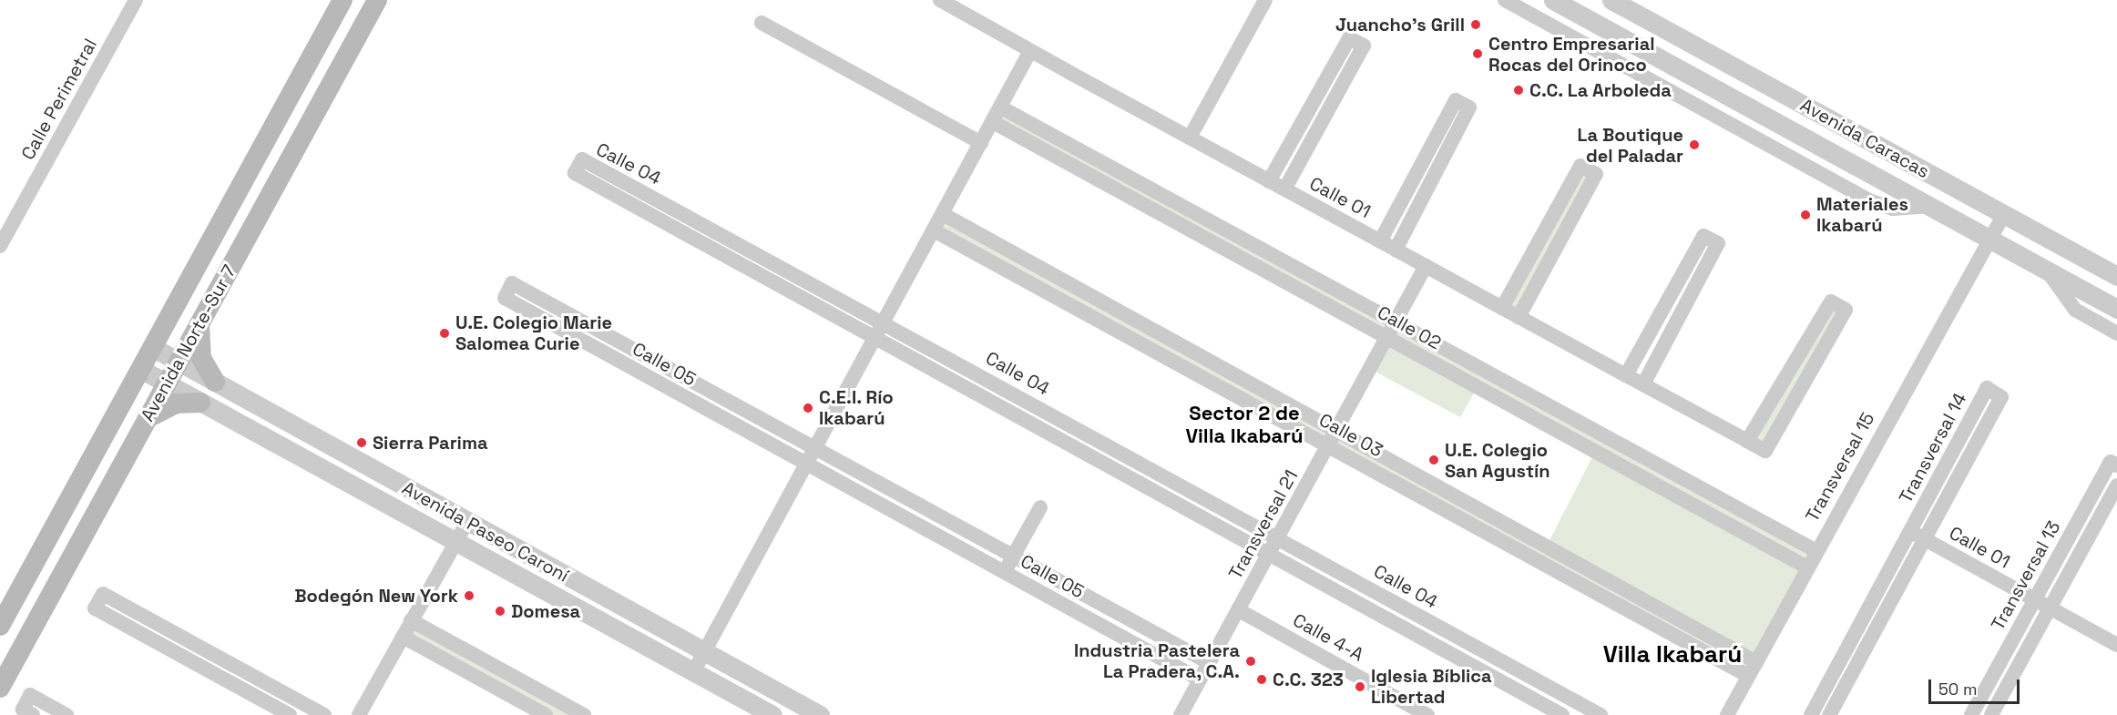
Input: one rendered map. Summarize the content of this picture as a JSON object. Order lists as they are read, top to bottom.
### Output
{
  "streets": {
    "main road": ["Avenida Norte-Sur 7"],
    "street": [
      "Calle Perimetral",
      "Avenida Caracas",
      "Calle 04",
      "Calle 01",
      "Calle 02",
      "Calle 05",
      "Calle 03",
      "Transversal 14",
      "Transversal 15",
      "Transversal 21",
      "Avenida Paseo Caroní",
      "Transversal 13",
      "Calle 4-A"
    ]
  },
  "crossings": [
    ["Avenida Caracas", "Transversal 15"],
    ["Calle 04", "Transversal 21"],
    ["Calle 01", "Transversal 14"],
    ["Calle 01", "Transversal 21"],
    ["Calle 01", "Transversal 13"],
    ["Calle 02", "Transversal 15"],
    ["Calle 02", "Transversal 21"],
    ["Avenida Norte-Sur 7", "Avenida Paseo Caroní"],
    ["Calle 05", "Transversal 21"],
    ["Calle 03", "Transversal 15"],
    ["Calle 03", "Transversal 21"],
    ["Transversal 21", "Calle 4-A"]
  ],
  "districts": ["Sector 2 de Villa Ikabarú", "Villa Ikabarú"],
  "places": [
    "Juancho's Grill",
    "Centro Empresarial Rocas del Orinoco",
    "C.C. La Arboleda",
    "La Boutique del Paladar",
    "Materiales Ikabarú",
    "U.E. Colegio Marie Salomea Curie",
    "C.E.I. Río Ikabarú",
    "Sierra Parima",
    "U.E. Colegio San Agustín",
    "Bodegón New York",
    "Domesa",
    "Industria Pastelera La Pradera, C.A.",
    "C.C. 323",
    "Iglesia Bíblica Libertad"
  ],
  "scale_bar": "50 m"
}
